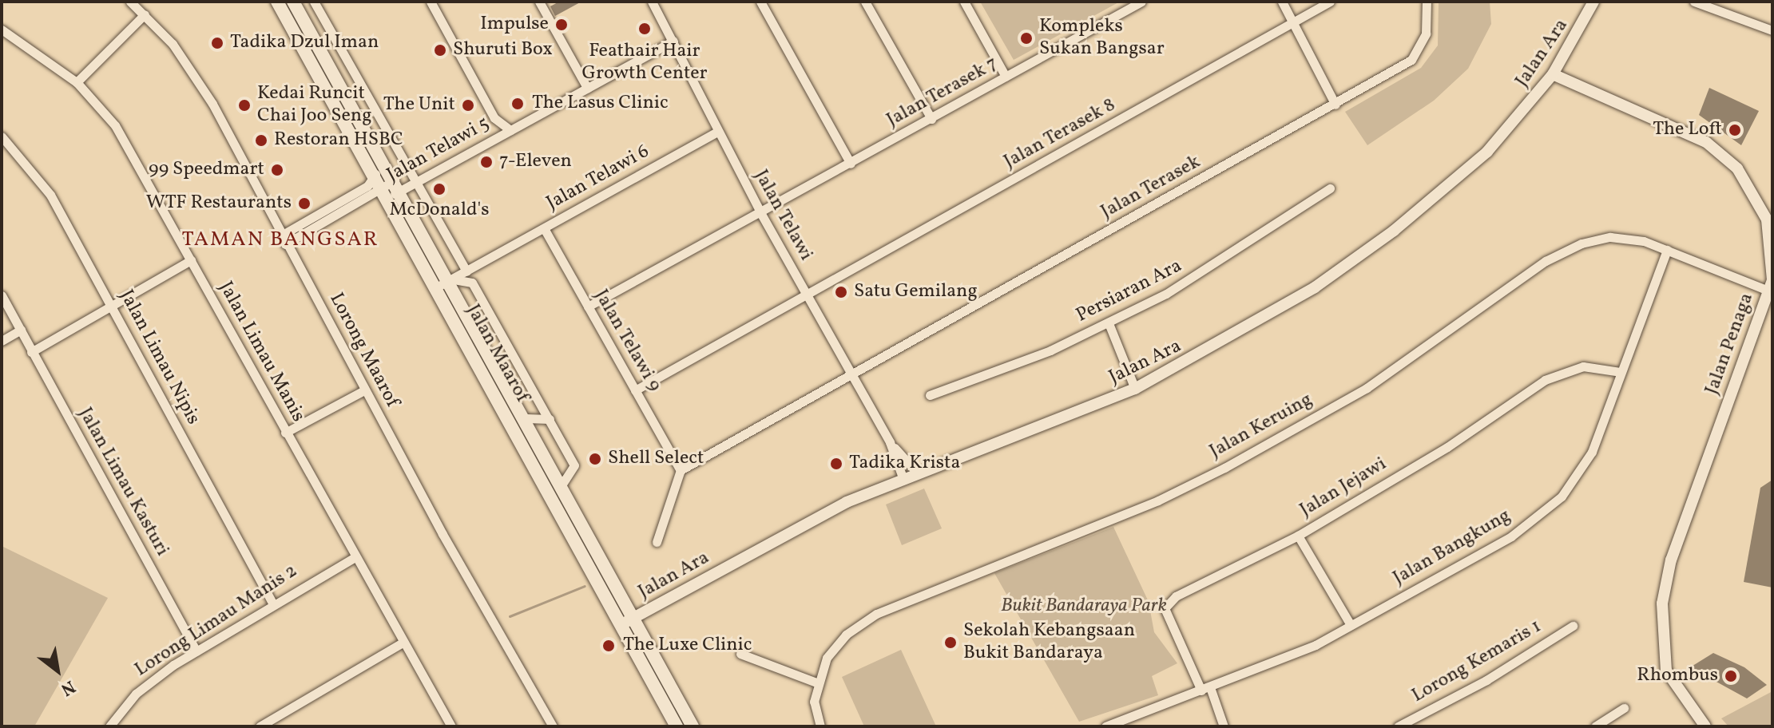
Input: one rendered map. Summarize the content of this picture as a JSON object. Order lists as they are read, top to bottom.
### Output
{
  "streets": {
    "main road": ["Jalan Maarof"],
    "street": [
      "Jalan Ara",
      "Jalan Terasek 7",
      "Jalan Terasek 8",
      "Jalan Telawi 5",
      "Jalan Telawi 6",
      "Jalan Terasek",
      "Jalan Telawi",
      "Persiaran Ara",
      "Jalan Telawi 9",
      "Jalan Penaga",
      "Lorong Maarof",
      "Jalan Limau Manis",
      "Jalan Limau Nipis",
      "Jalan Keruing",
      "Jalan Limau Kasturi",
      "Jalan Jejawi",
      "Jalan Bangkung",
      "Lorong Limau Manis 2",
      "Lorong Kemaris 1"
    ]
  },
  "crossings": [
    ["Jalan Ara", "Jalan Telawi"],
    ["Jalan Ara", "Jalan Penaga"],
    ["Jalan Ara", "Jalan Maarof"],
    ["Jalan Terasek 7", "Jalan Telawi"],
    ["Jalan Terasek 7", "Jalan Telawi 9"],
    ["Jalan Terasek 8", "Jalan Telawi"],
    ["Jalan Terasek 8", "Jalan Telawi 9"],
    ["Jalan Telawi 5", "Jalan Telawi"],
    ["Jalan Telawi 5", "Jalan Maarof"],
    ["Jalan Telawi 6", "Jalan Telawi"],
    ["Jalan Telawi 6", "Jalan Telawi 9"],
    ["Jalan Telawi 6", "Jalan Maarof"],
    ["Jalan Terasek", "Jalan Telawi"],
    ["Jalan Penaga", "Jalan Keruing"],
    ["Jalan Limau Manis", "Lorong Limau Manis 2"],
    ["Jalan Limau Nipis", "Lorong Limau Manis 2"],
    ["Jalan Keruing", "Jalan Bangkung"],
    ["Jalan Limau Kasturi", "Lorong Limau Manis 2"],
    ["Jalan Jejawi", "Jalan Bangkung"]
  ],
  "districts": ["TAMAN BANGSAR"],
  "parks": ["Bukit Bandaraya Park"],
  "places": [
    "Impulse",
    "Feathair Hair Growth Center",
    "Kompleks Sukan Bangsar",
    "Tadika Dzul Iman",
    "Shuruti Box",
    "The Lasus Clinic",
    "Kedai Runcit Chai Joo Seng",
    "The Unit",
    "The Loft",
    "Restoran HSBC",
    "7-Eleven",
    "99 Speedmart",
    "McDonald's",
    "WTF Restaurants",
    "Satu Gemilang",
    "Shell Select",
    "Tadika Krista",
    "Sekolah Kebangsaan Bukit Bandaraya",
    "The Luxe Clinic",
    "Rhombus"
  ],
  "north": "bottom right"
}
